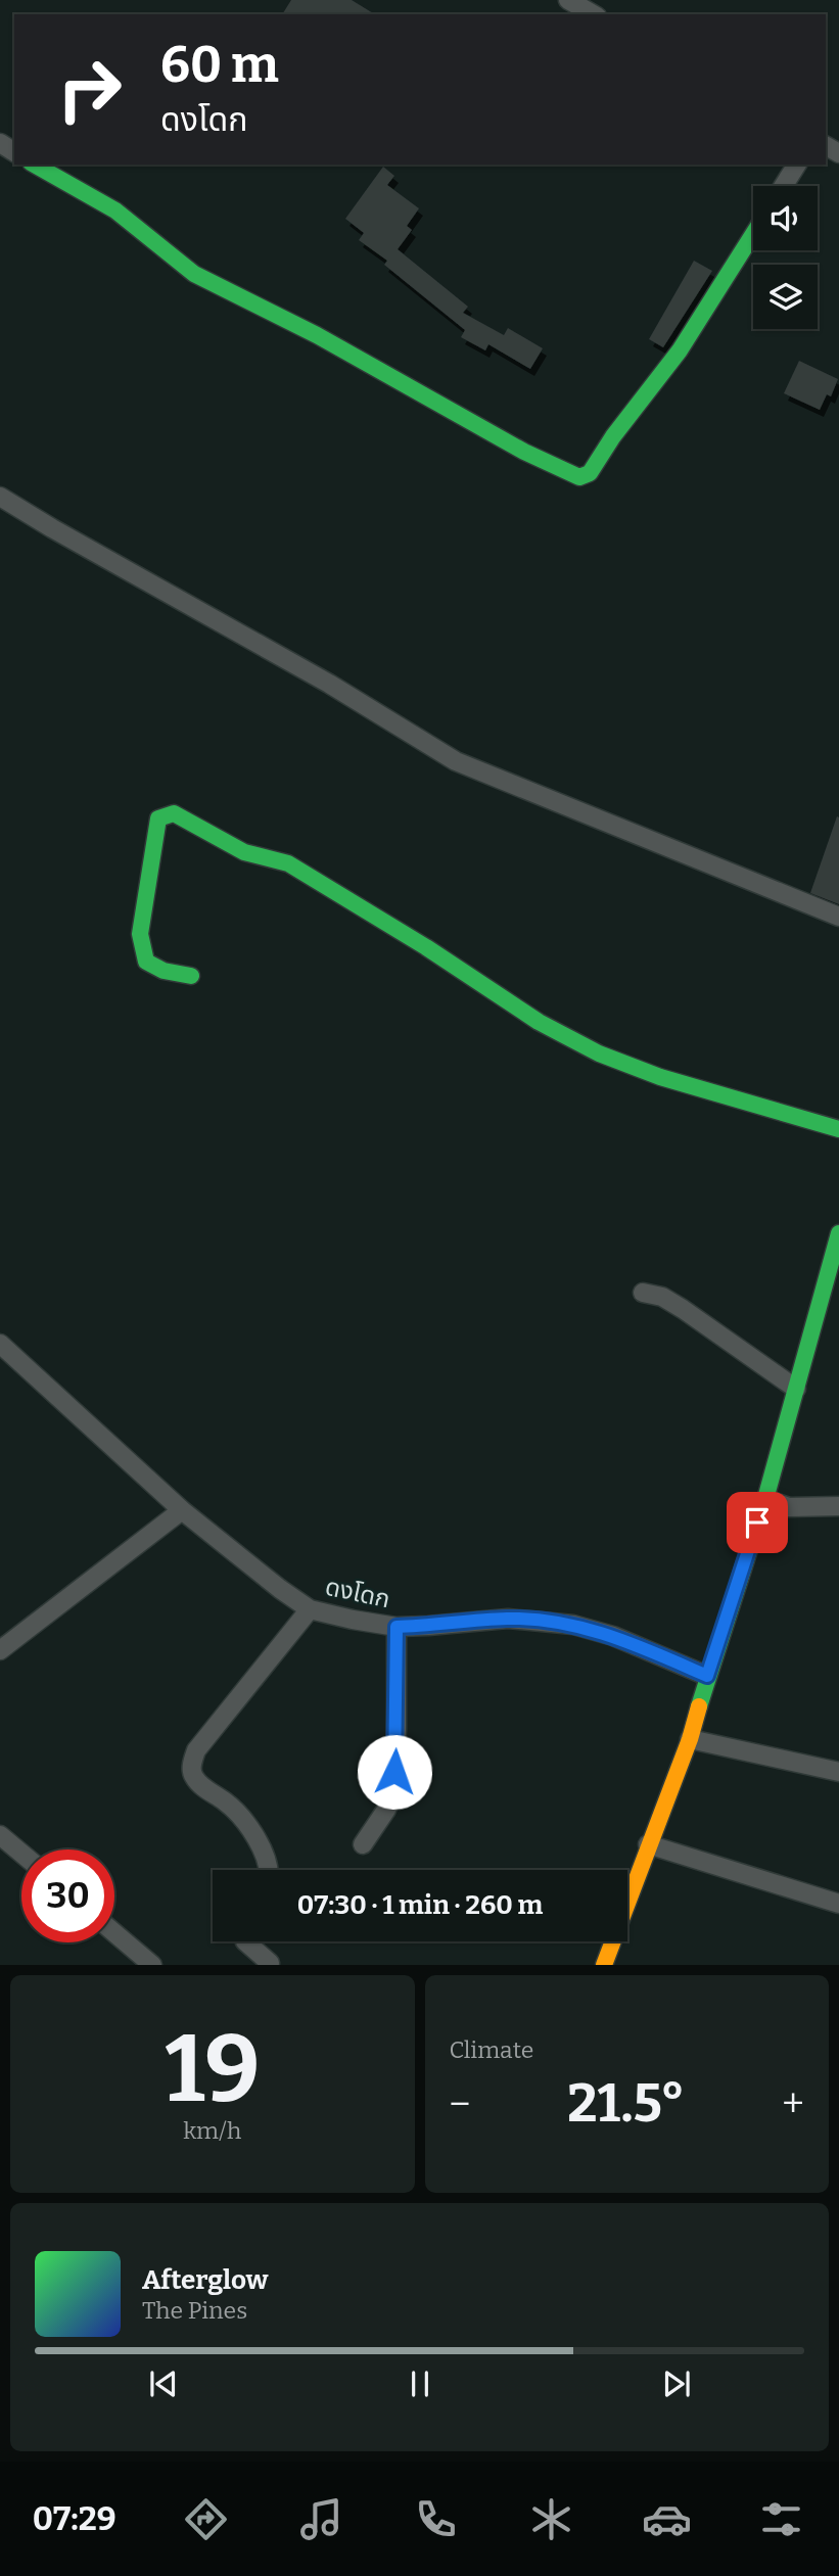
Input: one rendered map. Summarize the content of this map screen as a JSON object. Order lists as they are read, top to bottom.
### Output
{
  "streets": {
    "street": ["ดงโดก"]
  },
  "page": {
    "turn": ["60 m", "ดงโดก"],
    "limit": "30",
    "trip": "07:30 · 1 min · 260 m",
    "tile": [
      ["19", "km/h"],
      "Climate"
    ],
    "heat": ["−", "21.5°", "+"],
    "song": ["Afterglow", "The Pines"],
    "tabs": "07:29"
  }
}
